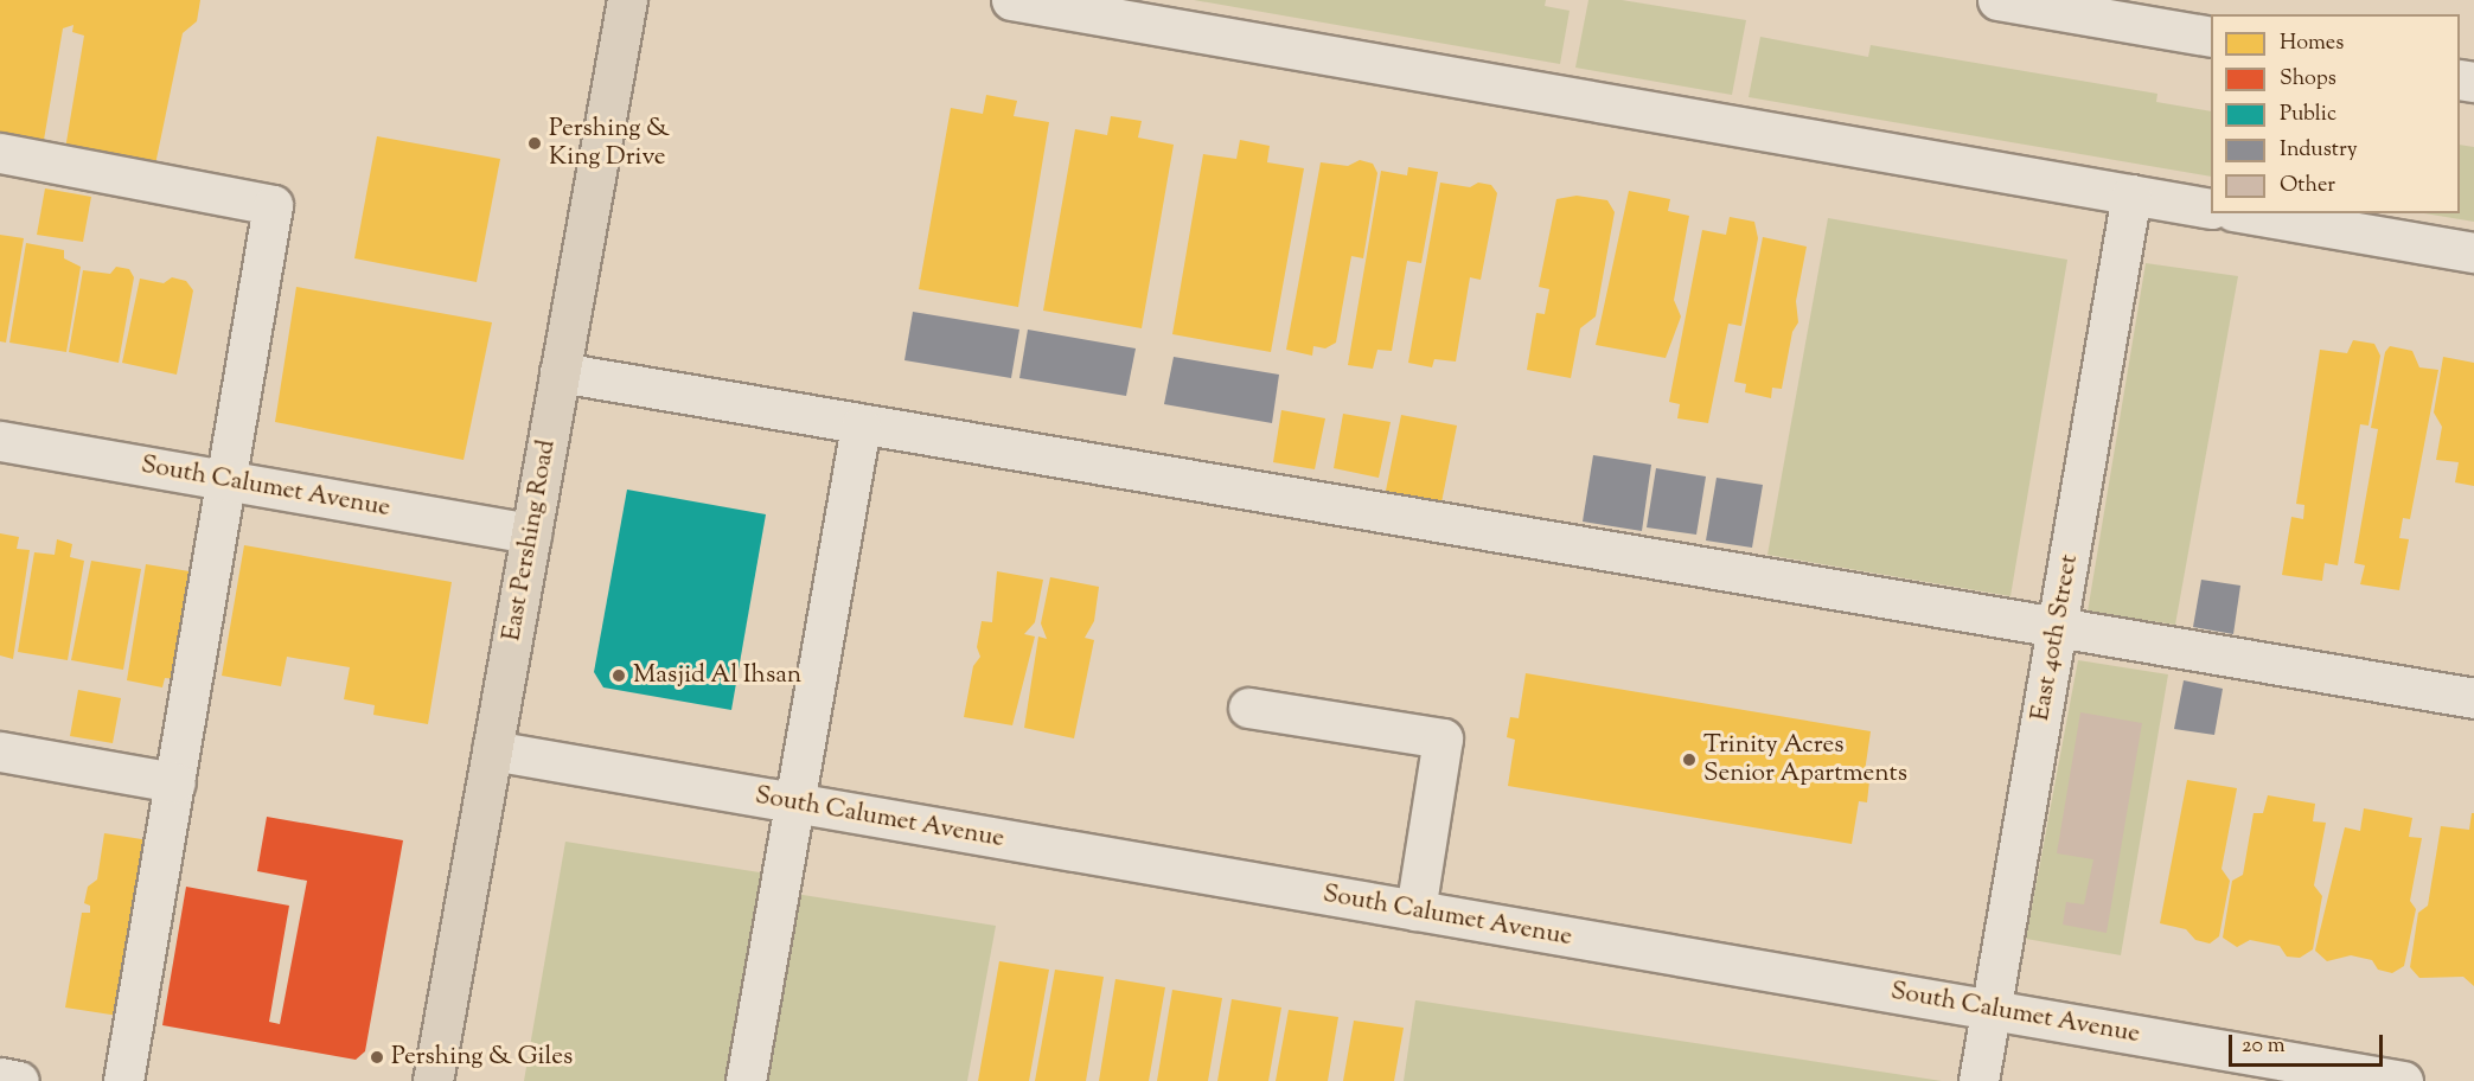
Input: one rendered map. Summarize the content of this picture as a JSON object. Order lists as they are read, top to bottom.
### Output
{
  "streets": {
    "main road": ["East Pershing Road"],
    "street": ["South Calumet Avenue", "East 40th Street"]
  },
  "crossings": [
    ["South Calumet Avenue", "East Pershing Road"],
    ["South Calumet Avenue", "East 40th Street"]
  ],
  "places": [
    "Pershing & King Drive",
    "Masjid Al Ihsan",
    "Trinity Acres Senior Apartments",
    "Pershing & Giles"
  ],
  "legend": [
    "Homes",
    "Shops",
    "Public",
    "Industry",
    "Other"
  ],
  "scale_bar": "20 m"
}
